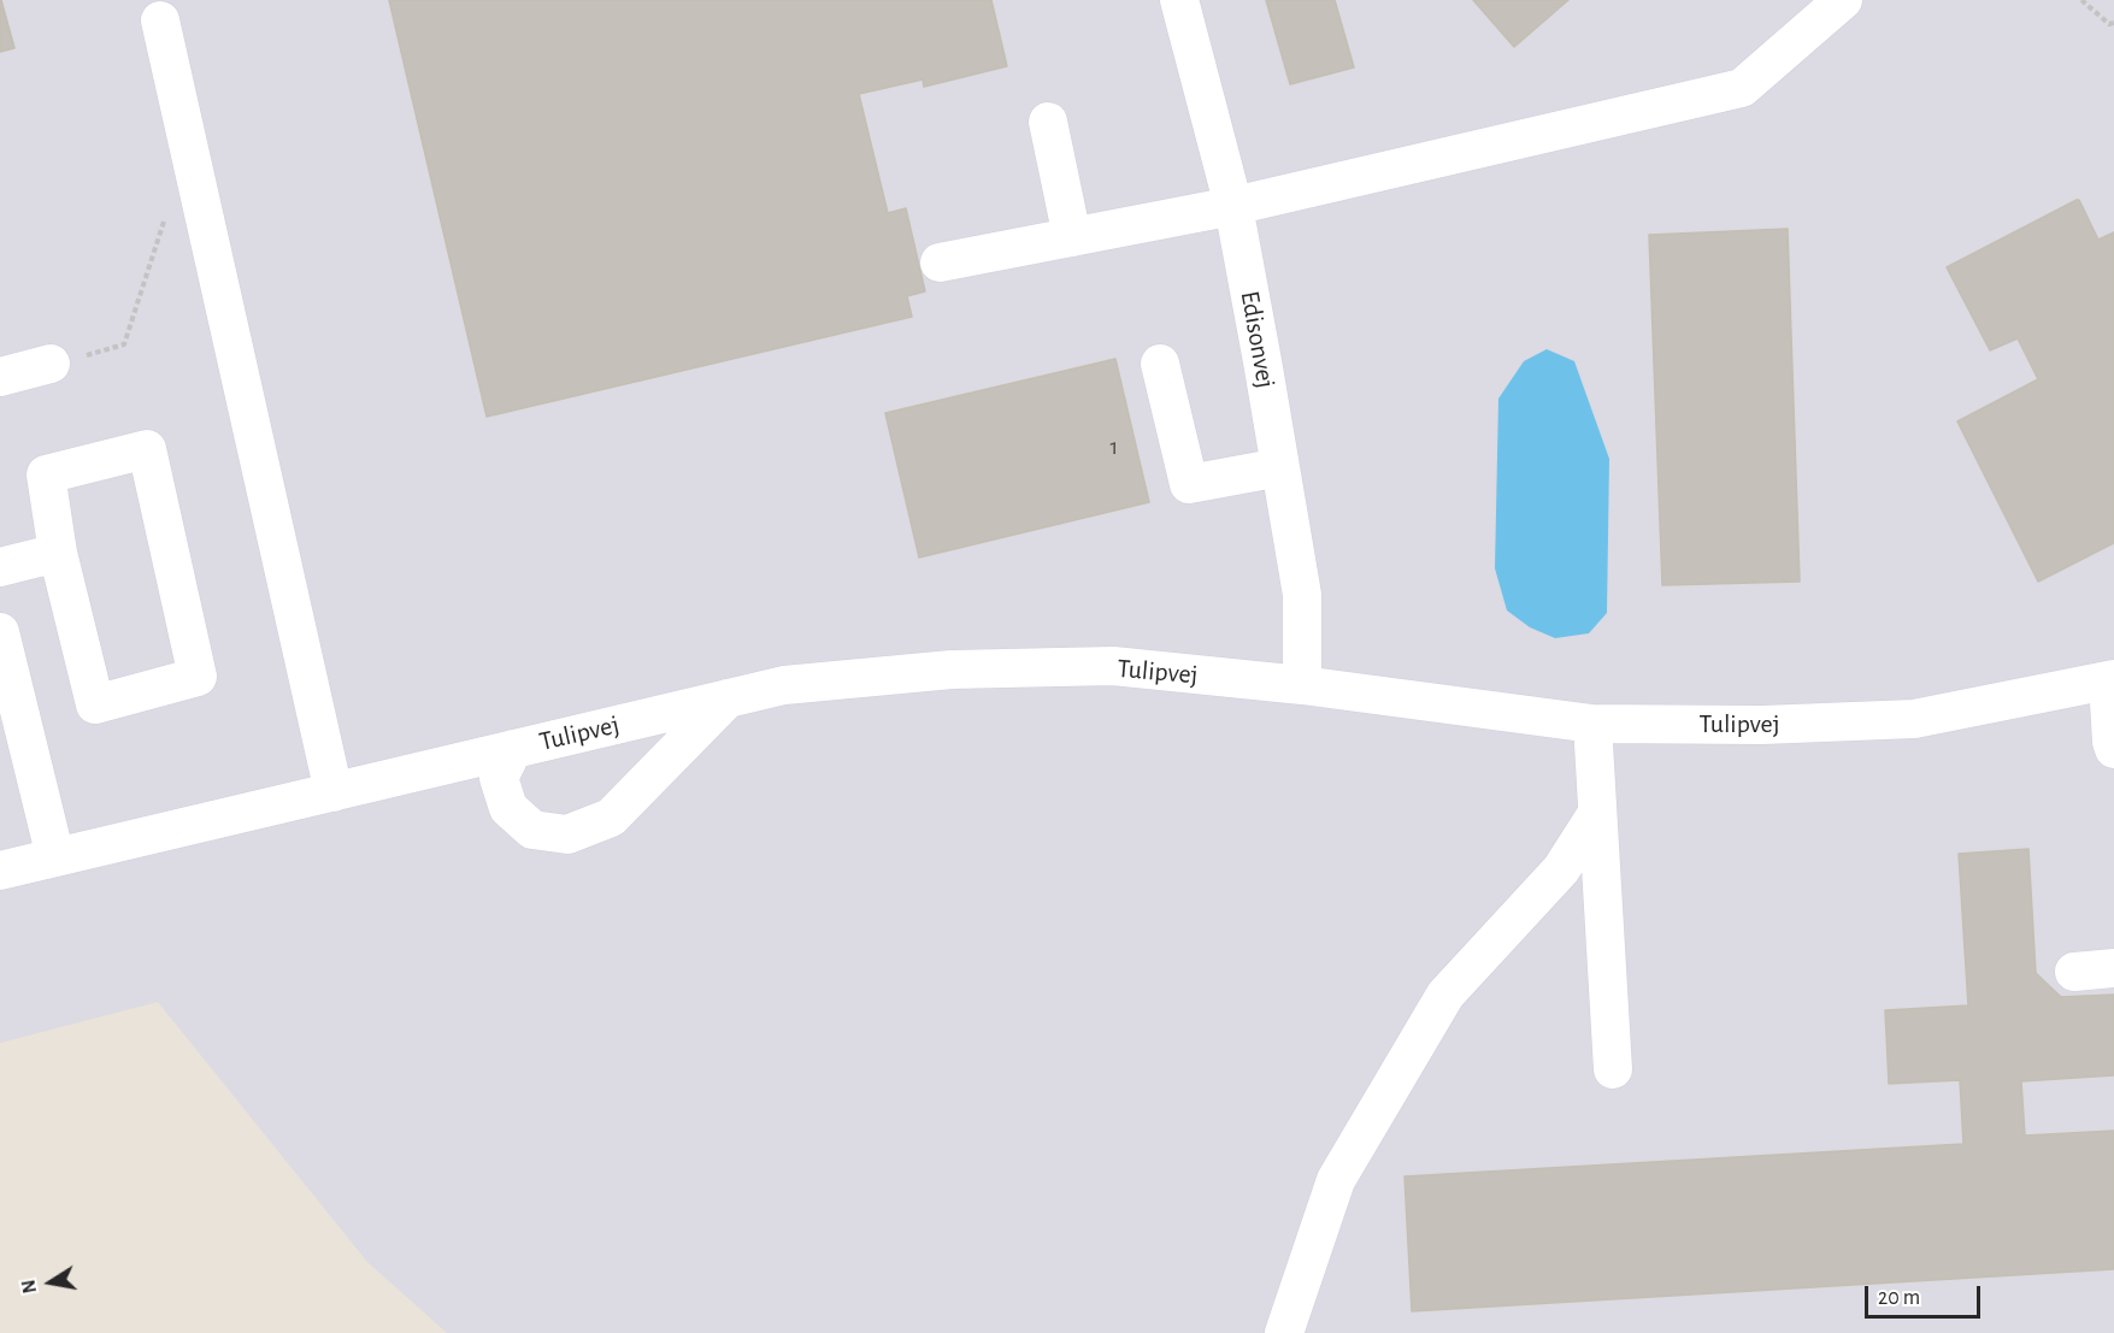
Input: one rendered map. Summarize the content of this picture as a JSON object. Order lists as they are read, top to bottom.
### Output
{
  "streets": {
    "street": ["Edisonvej", "Tulipvej"]
  },
  "crossings": [
    ["Edisonvej", "Tulipvej"]
  ],
  "house_numbers": ["1"],
  "scale_bar": "20 m",
  "north": "left"
}
